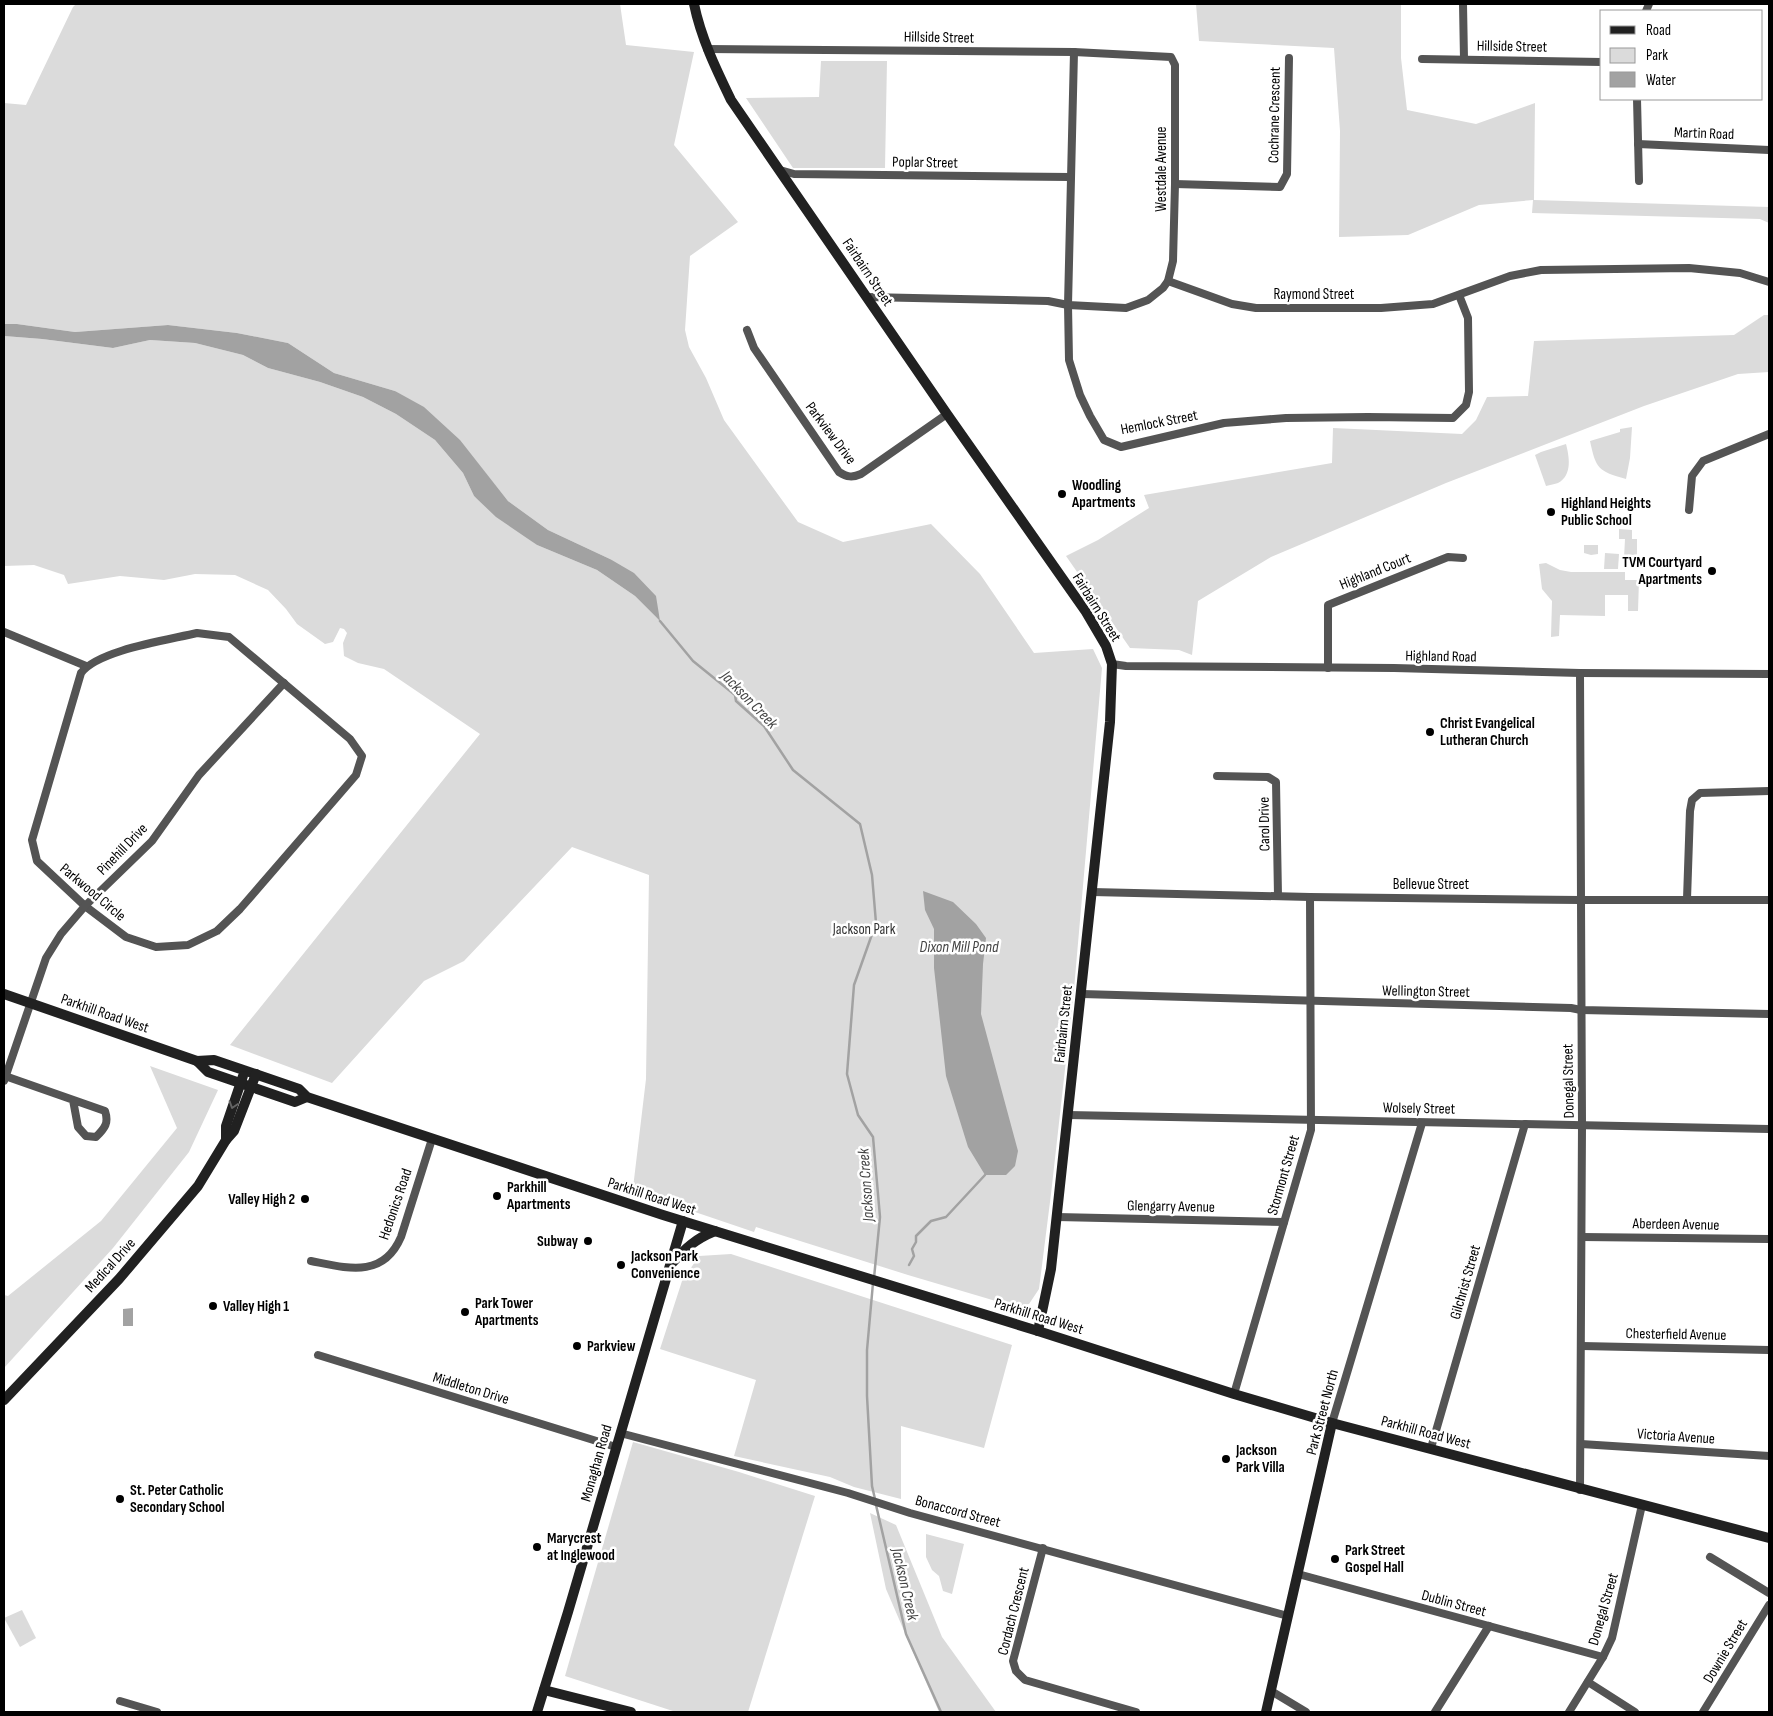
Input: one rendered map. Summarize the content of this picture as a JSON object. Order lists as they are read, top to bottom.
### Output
{
  "streets": {
    "main road": [
      "Fairbairn Street",
      "Parkhill Road West",
      "Medical Drive",
      "Park Street North",
      "Monaghan Road"
    ],
    "street": [
      "Hillside Street",
      "Cochrane Crescent",
      "Martin Road",
      "Poplar Street",
      "Westdale Avenue",
      "Raymond Street",
      "Hemlock Street",
      "Parkview Drive",
      "Highland Court",
      "Highland Road",
      "Carol Drive",
      "Pinehill Drive",
      "Bellevue Street",
      "Parkwood Circle",
      "Wellington Street",
      "Donegal Street",
      "Wolsely Street",
      "Stormont Street",
      "Hedonics Road",
      "Glengarry Avenue",
      "Aberdeen Avenue",
      "Gilchrist Street",
      "Chesterfield Avenue",
      "Middleton Drive",
      "Victoria Avenue",
      "Bonaccord Street",
      "Dublin Street",
      "Cordach Crescent",
      "Downie Street"
    ]
  },
  "crossings": [
    ["Hillside Street", "Westdale Avenue"],
    ["Hillside Street", "Fairbairn Street"],
    ["Hillside Street", "Hemlock Street"],
    ["Cochrane Crescent", "Westdale Avenue"],
    ["Poplar Street", "Fairbairn Street"],
    ["Poplar Street", "Hemlock Street"],
    ["Westdale Avenue", "Raymond Street"],
    ["Fairbairn Street", "Parkview Drive"],
    ["Fairbairn Street", "Highland Road"],
    ["Fairbairn Street", "Bellevue Street"],
    ["Fairbairn Street", "Wellington Street"],
    ["Fairbairn Street", "Parkhill Road West"],
    ["Fairbairn Street", "Wolsely Street"],
    ["Fairbairn Street", "Glengarry Avenue"],
    ["Raymond Street", "Hemlock Street"],
    ["Highland Court", "Highland Road"],
    ["Highland Road", "Donegal Street"],
    ["Carol Drive", "Bellevue Street"],
    ["Pinehill Drive", "Parkwood Circle"],
    ["Pinehill Drive", "Parkhill Road West"],
    ["Bellevue Street", "Donegal Street"],
    ["Bellevue Street", "Stormont Street"],
    ["Wellington Street", "Donegal Street"],
    ["Wellington Street", "Stormont Street"],
    ["Parkhill Road West", "Donegal Street"],
    ["Parkhill Road West", "Stormont Street"],
    ["Parkhill Road West", "Hedonics Road"],
    ["Parkhill Road West", "Medical Drive"],
    ["Parkhill Road West", "Gilchrist Street"],
    ["Parkhill Road West", "Park Street North"],
    ["Parkhill Road West", "Monaghan Road"],
    ["Donegal Street", "Wolsely Street"],
    ["Donegal Street", "Aberdeen Avenue"],
    ["Donegal Street", "Chesterfield Avenue"],
    ["Donegal Street", "Victoria Avenue"],
    ["Donegal Street", "Dublin Street"],
    ["Wolsely Street", "Stormont Street"],
    ["Wolsely Street", "Gilchrist Street"],
    ["Wolsely Street", "Park Street North"],
    ["Stormont Street", "Glengarry Avenue"],
    ["Middleton Drive", "Monaghan Road"],
    ["Park Street North", "Bonaccord Street"],
    ["Park Street North", "Dublin Street"],
    ["Monaghan Road", "Bonaccord Street"],
    ["Bonaccord Street", "Cordach Crescent"]
  ],
  "water": ["Jackson Creek", "Dixon Mill Pond"],
  "parks": ["Jackson Park"],
  "places": [
    "Woodling Apartments",
    "Highland Heights Public School",
    "TVM Courtyard Apartments",
    "Christ Evangelical Lutheran Church",
    "Parkhill Apartments",
    "Valley High 2",
    "Subway",
    "Jackson Park Convenience",
    "Valley High 1",
    "Park Tower Apartments",
    "Parkview",
    "Jackson Park Villa",
    "St. Peter Catholic Secondary School",
    "Marycrest at Inglewood",
    "Park Street Gospel Hall"
  ],
  "legend": ["Road", "Park", "Water"]
}
